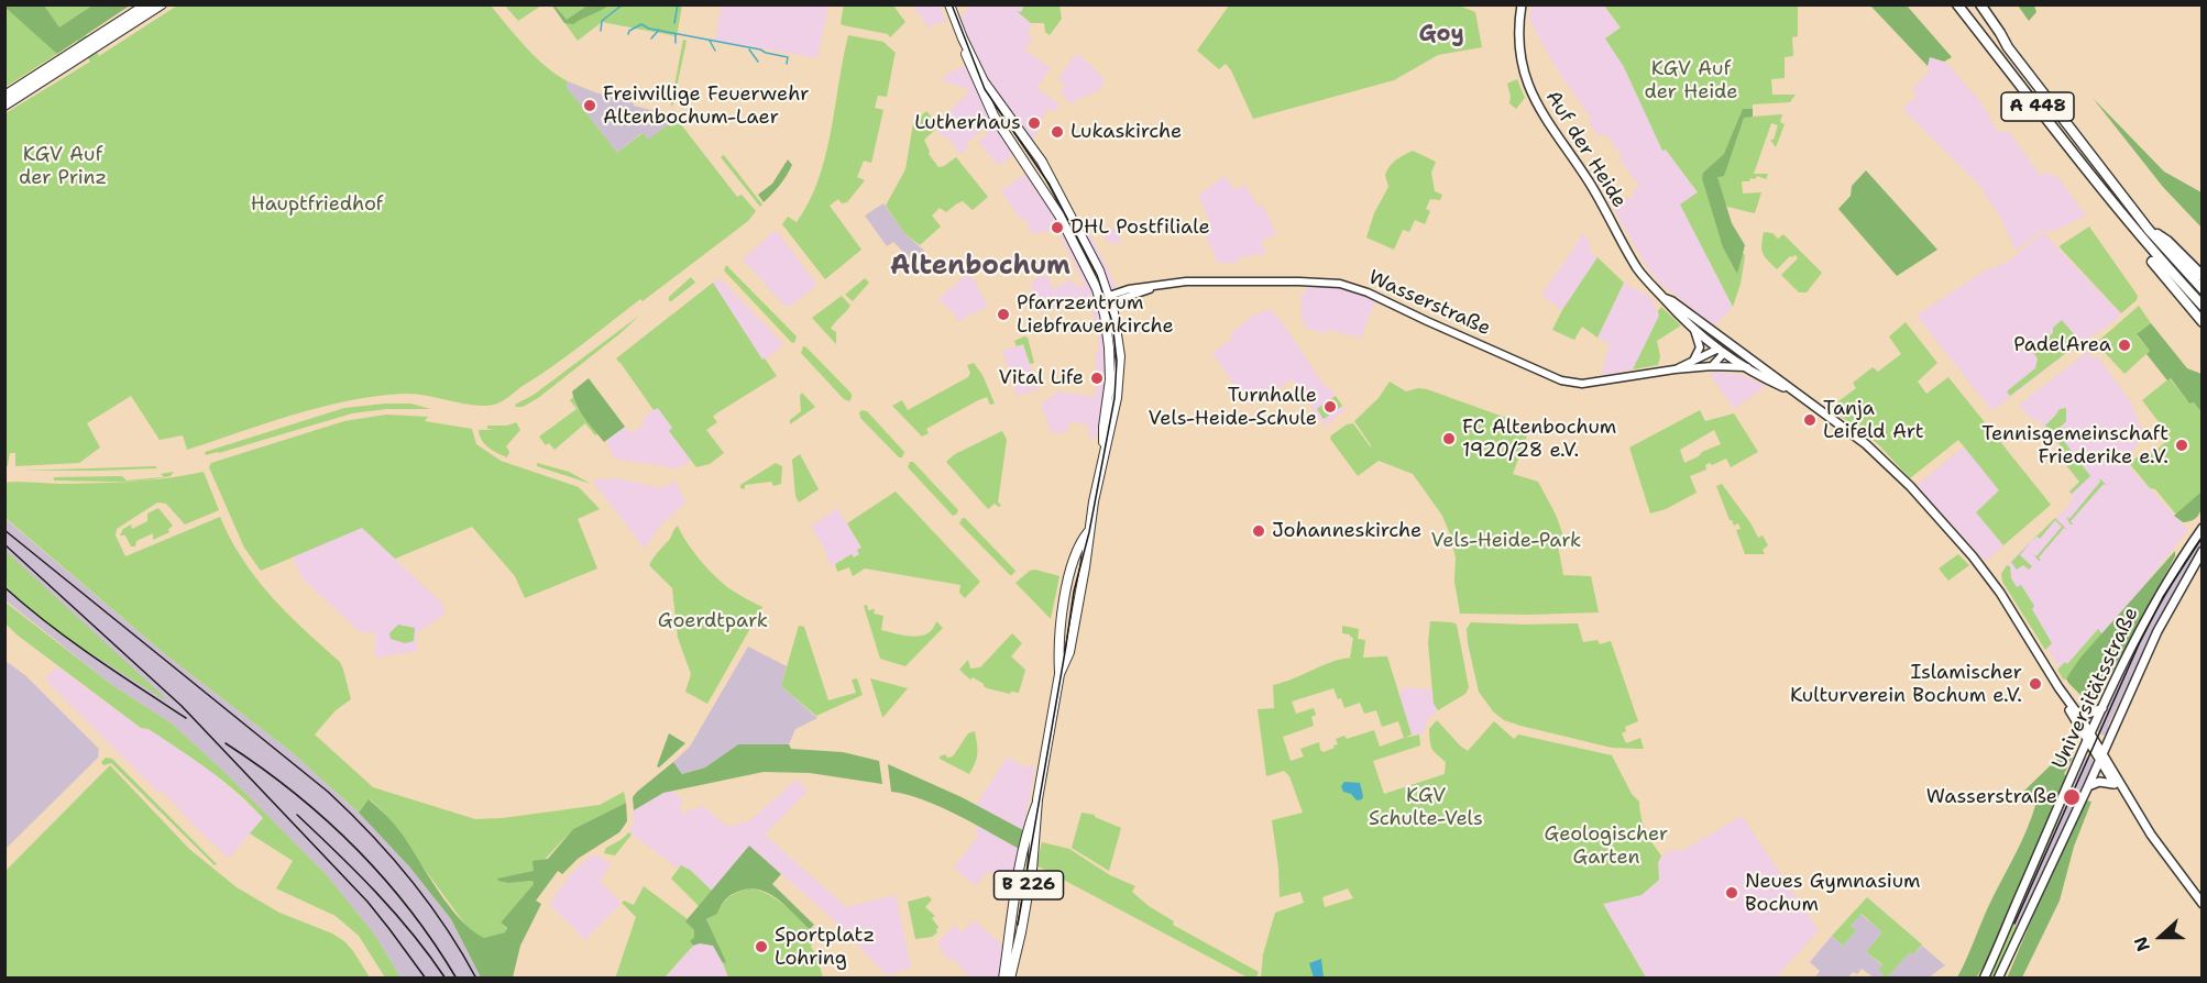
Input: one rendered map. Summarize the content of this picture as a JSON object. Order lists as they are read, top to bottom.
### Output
{
  "streets": {
    "highway": ["A 448"],
    "main road": [
      "Auf der Heide",
      "Wasserstraße",
      "Universitätsstraße",
      "B 226"
    ]
  },
  "crossings": [
    ["Auf der Heide", "Wasserstraße"],
    ["Wasserstraße", "Universitätsstraße"],
    ["Wasserstraße", "B 226"]
  ],
  "districts": ["Goy", "Altenbochum"],
  "parks": [
    "KGV Auf der Heide",
    "KGV Auf der Prinz",
    "Hauptfriedhof",
    "Vels-Heide-Park",
    "Goerdtpark",
    "KGV Schulte-Vels",
    "Geologischer Garten"
  ],
  "places": [
    "Freiwillige Feuerwehr Altenbochum-Laer",
    "Lutherhaus",
    "Lukaskirche",
    "DHL Postfiliale",
    "Pfarrzentrum Liebfrauenkirche",
    "PadelArea",
    "Vital Life",
    "Turnhalle Vels-Heide-Schule",
    "Tanja Leifeld Art",
    "FC Altenbochum 1920/28 e.V.",
    "Tennisgemeinschaft Friederike e.V.",
    "Johanneskirche",
    "Islamischer Kulturverein Bochum e.V.",
    "Wasserstraße",
    "Neues Gymnasium Bochum",
    "Sportplatz Lohring"
  ],
  "north": "left"
}
